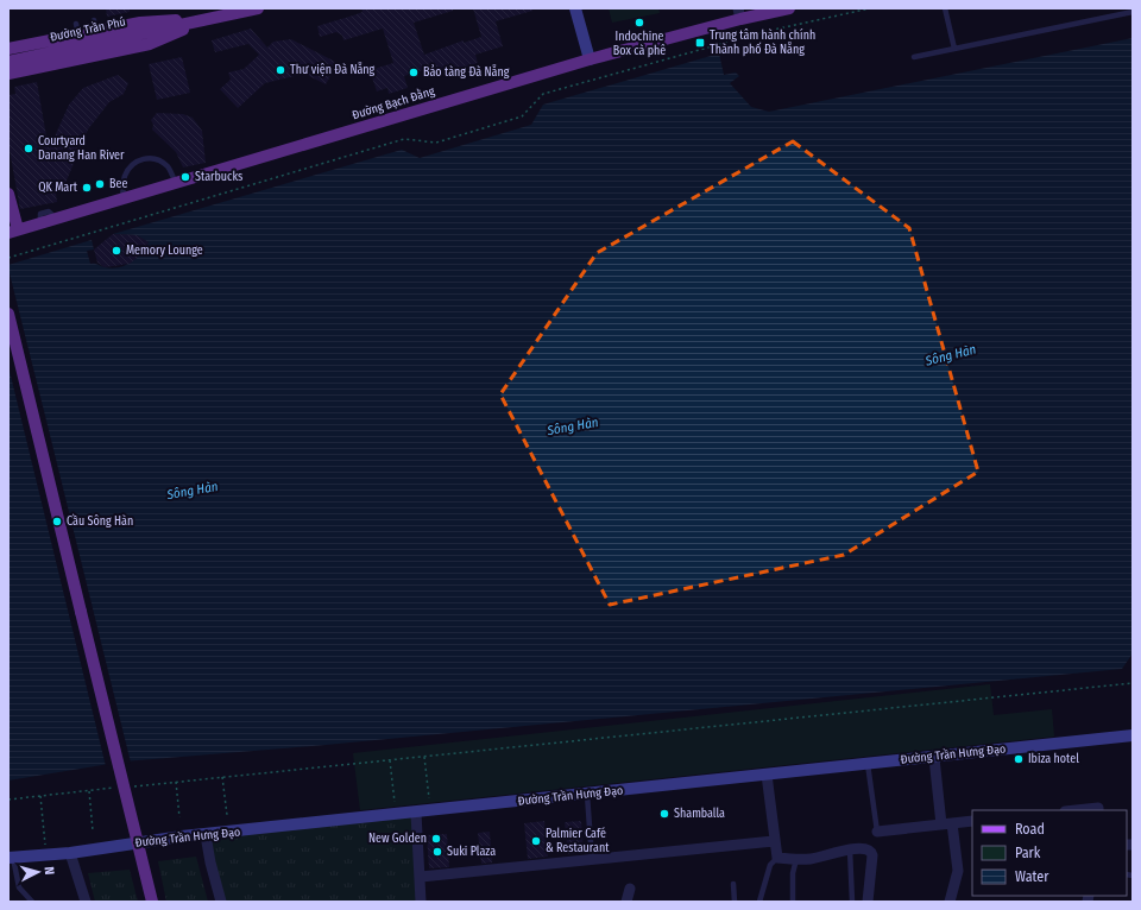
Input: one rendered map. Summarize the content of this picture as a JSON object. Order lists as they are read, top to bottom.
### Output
{
  "streets": {
    "main road": ["Đường Trần Phú", "Đường Bạch Đằng", "Đường Trần Hưng Đạo"]
  },
  "water": ["Sông Hàn"],
  "places": {
    "other": [
      "Indochine Box cà phê",
      "Thư viện Đà Nẵng",
      "Bảo tàng Đà Nẵng",
      "Courtyard Danang Han River",
      "Starbucks",
      "Bee",
      "QK Mart",
      "Memory Lounge",
      "Cầu Sông Hàn",
      "Ibiza hotel",
      "Shamballa",
      "New Golden",
      "Palmier Café & Restaurant",
      "Suki Plaza"
    ],
    "transit": ["Trung tâm hành chính Thành phố Đà Nẵng"]
  },
  "legend": ["Road", "Park", "Water"],
  "north": "right"
}
